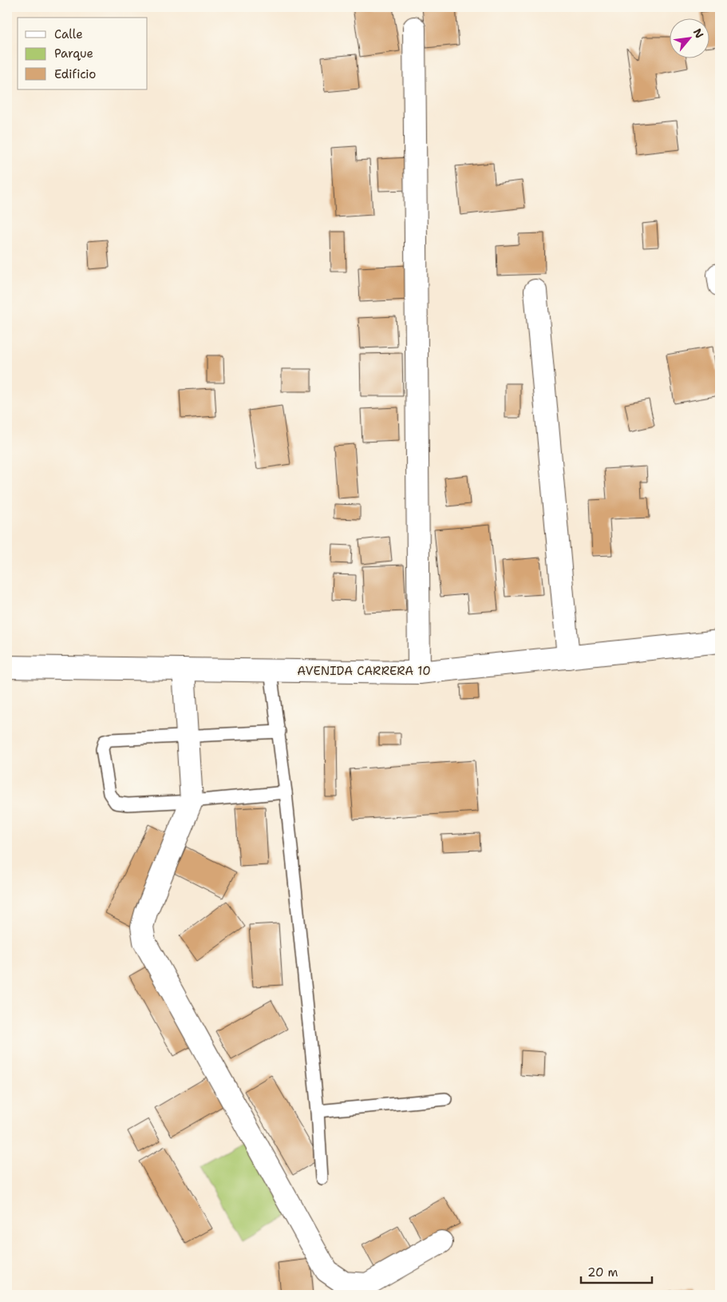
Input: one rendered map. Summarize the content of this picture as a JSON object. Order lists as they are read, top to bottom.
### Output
{
  "streets": {
    "street": ["AVENIDA CARRERA 10"]
  },
  "legend": ["Calle", "Parque", "Edificio"],
  "scale_bar": "20 m",
  "north": "top right"
}
